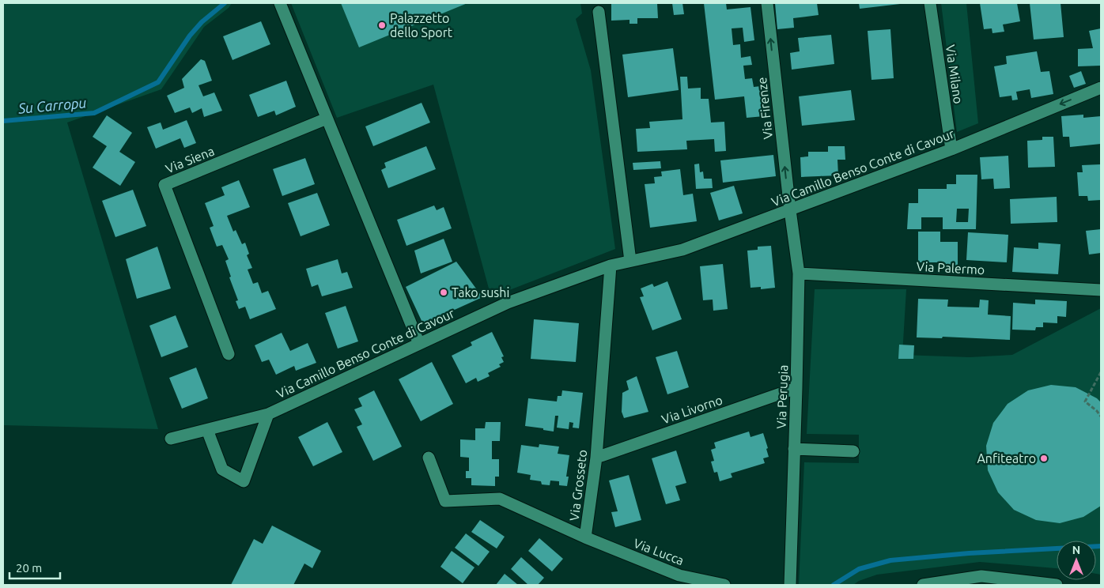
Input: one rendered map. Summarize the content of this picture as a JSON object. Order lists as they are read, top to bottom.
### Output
{
  "streets": {
    "street": [
      "Via Milano",
      "Via Firenze",
      "Via Siena",
      "Via Camillo Benso Conte di Cavour",
      "Via Palermo",
      "Via Perugia",
      "Via Livorno",
      "Via Grosseto",
      "Via Lucca"
    ]
  },
  "crossings": [
    ["Via Milano", "Via Camillo Benso Conte di Cavour"],
    ["Via Firenze", "Via Camillo Benso Conte di Cavour"],
    ["Via Firenze", "Via Perugia"],
    ["Via Camillo Benso Conte di Cavour", "Via Perugia"],
    ["Via Camillo Benso Conte di Cavour", "Via Grosseto"],
    ["Via Palermo", "Via Perugia"],
    ["Via Perugia", "Via Livorno"],
    ["Via Livorno", "Via Grosseto"],
    ["Via Grosseto", "Via Lucca"]
  ],
  "one_way": ["Via Firenze"],
  "water": ["Su Carropu"],
  "places": ["Palazzetto dello Sport", "Tako sushi", "Anfiteatro"],
  "scale_bar": "20 m",
  "north": "top"
}
